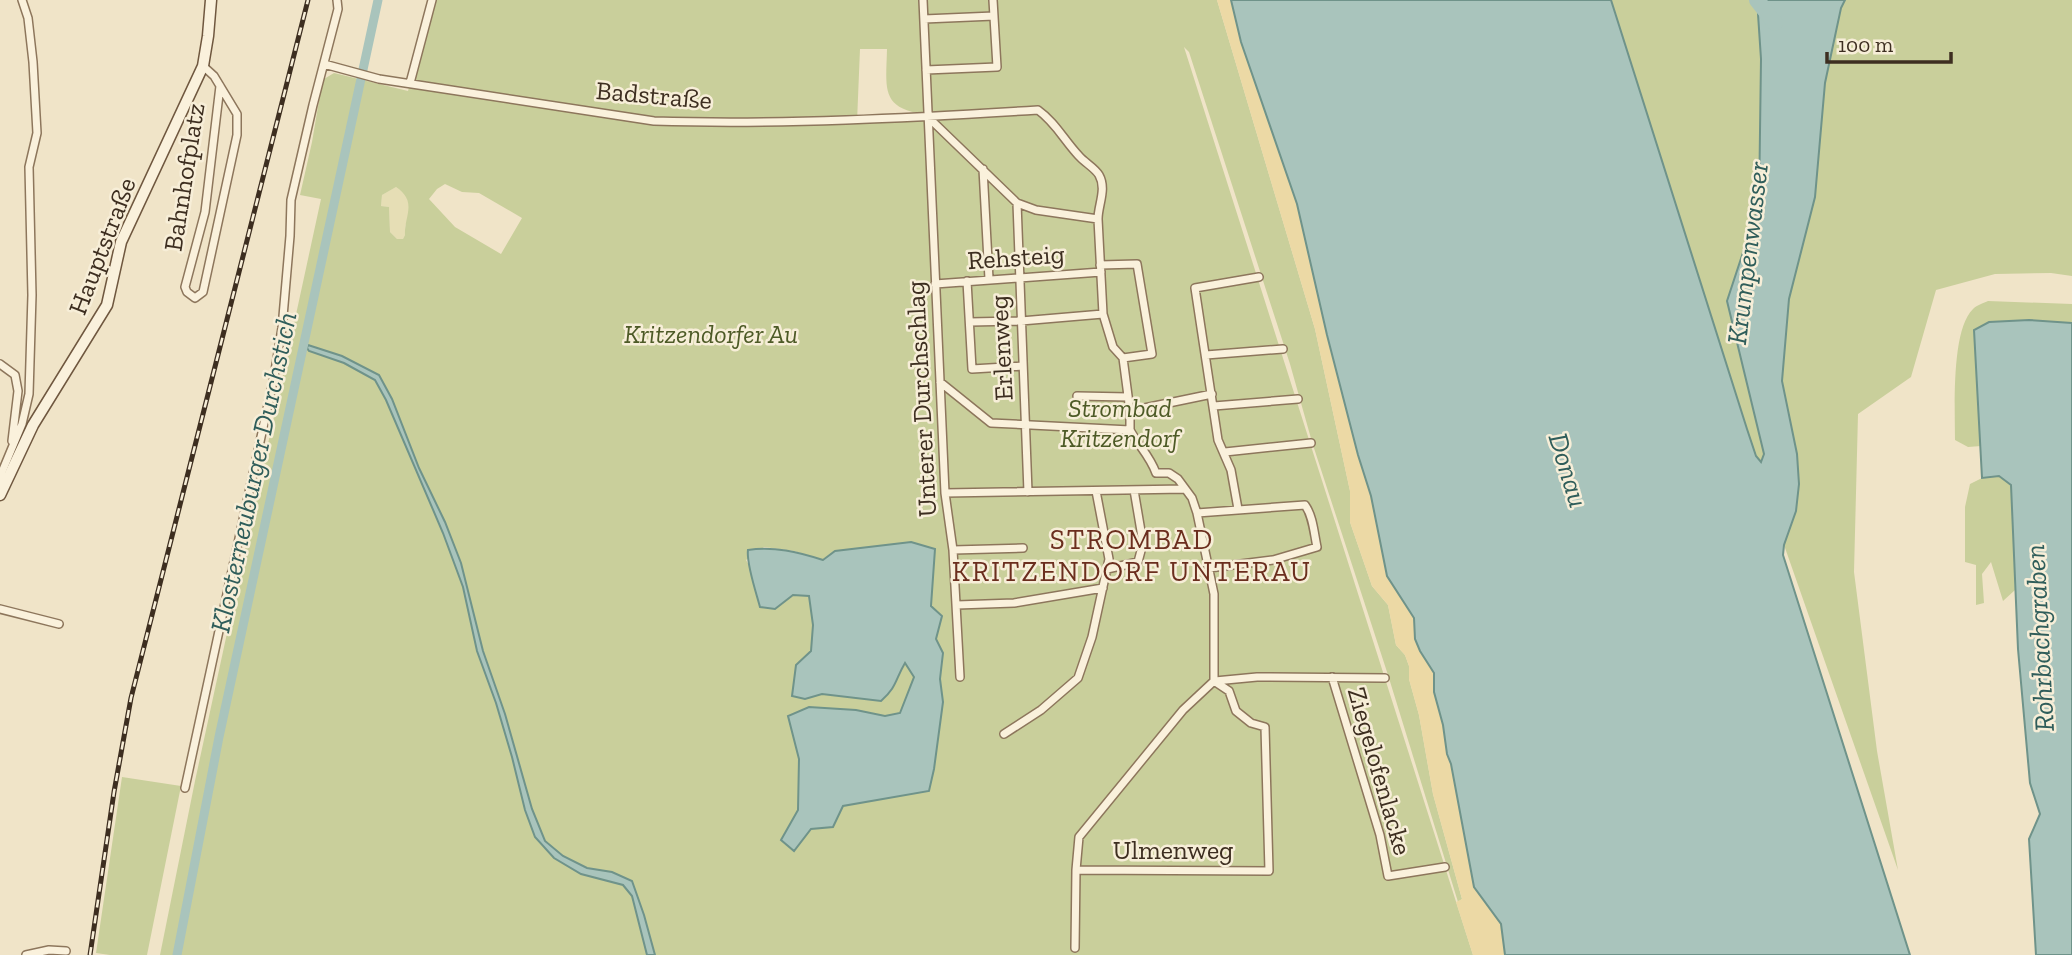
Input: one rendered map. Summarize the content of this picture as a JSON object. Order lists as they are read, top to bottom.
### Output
{
  "streets": {
    "main road": ["Hauptstraße"],
    "street": [
      "Badstraße",
      "Bahnhofplatz",
      "Rehsteig",
      "Erlenweg",
      "Unterer Durchschlag",
      "Ziegelofenlacke",
      "Ulmenweg"
    ]
  },
  "crossings": [
    ["Badstraße", "Unterer Durchschlag"],
    ["Bahnhofplatz", "Hauptstraße"],
    ["Rehsteig", "Erlenweg"],
    ["Rehsteig", "Unterer Durchschlag"]
  ],
  "districts": ["STROMBAD KRITZENDORF UNTERAU"],
  "water": [
    "Krumpenwasser",
    "Donau",
    "Klosterneuburger Durchstich",
    "Rohrbachgraben"
  ],
  "parks": ["Kritzendorfer Au", "Strombad Kritzendorf"],
  "scale_bar": "100 m"
}
